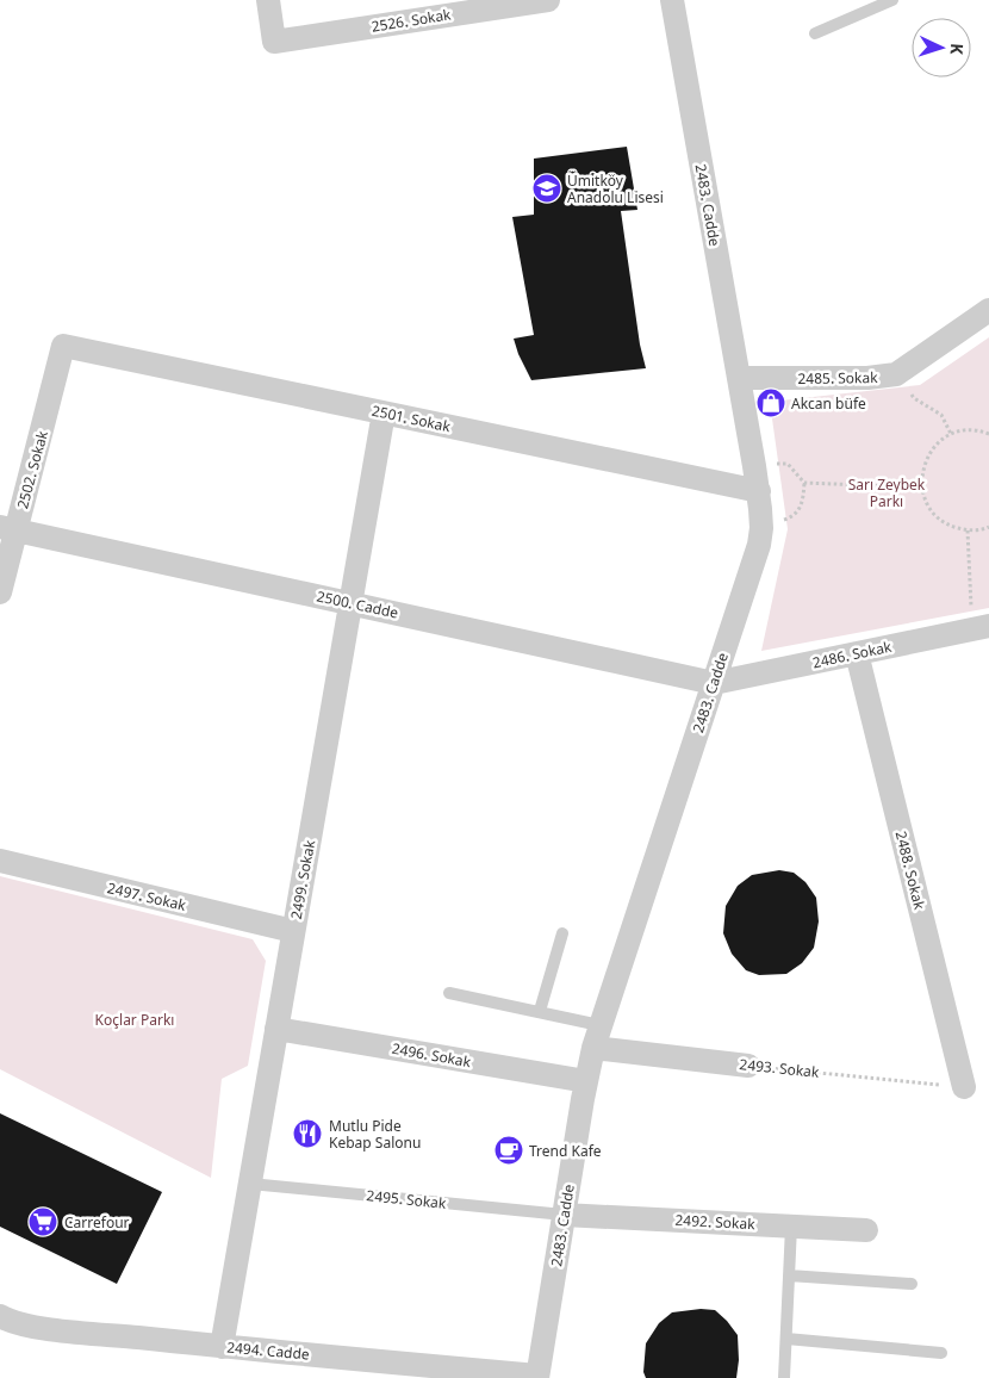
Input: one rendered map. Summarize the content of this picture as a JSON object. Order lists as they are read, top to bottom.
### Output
{
  "streets": {
    "street": [
      "2526. Sokak",
      "2483. Cadde",
      "2485. Sokak",
      "2501. Sokak",
      "2502. Sokak",
      "2500. Cadde",
      "2486. Sokak",
      "2488. Sokak",
      "2499. Sokak",
      "2497. Sokak",
      "2496. Sokak",
      "2493. Sokak",
      "2492. Sokak",
      "2494. Cadde"
    ],
    "lane": ["2495. Sokak"]
  },
  "crossings": [
    ["2483. Cadde", "2485. Sokak"],
    ["2483. Cadde", "2501. Sokak"],
    ["2483. Cadde", "2500. Cadde"],
    ["2483. Cadde", "2486. Sokak"],
    ["2483. Cadde", "2496. Sokak"],
    ["2483. Cadde", "2493. Sokak"],
    ["2483. Cadde", "2495. Sokak"],
    ["2483. Cadde", "2492. Sokak"],
    ["2483. Cadde", "2494. Cadde"],
    ["2501. Sokak", "2502. Sokak"],
    ["2501. Sokak", "2499. Sokak"],
    ["2502. Sokak", "2500. Cadde"],
    ["2500. Cadde", "2486. Sokak"],
    ["2500. Cadde", "2499. Sokak"],
    ["2486. Sokak", "2488. Sokak"],
    ["2488. Sokak", "2493. Sokak"],
    ["2499. Sokak", "2497. Sokak"],
    ["2499. Sokak", "2496. Sokak"],
    ["2499. Sokak", "2495. Sokak"],
    ["2499. Sokak", "2494. Cadde"],
    ["2495. Sokak", "2492. Sokak"]
  ],
  "parks": ["Sarı Zeybek Parkı", "Koçlar Parkı"],
  "places": {
    "school or university": ["Ümitköy Anadolu Lisesi"],
    "shop": ["Akcan büfe"],
    "restaurant": ["Mutlu Pide Kebap Salonu"],
    "cafe": ["Trend Kafe"],
    "supermarket": ["Carrefour"]
  },
  "north": "right"
}
